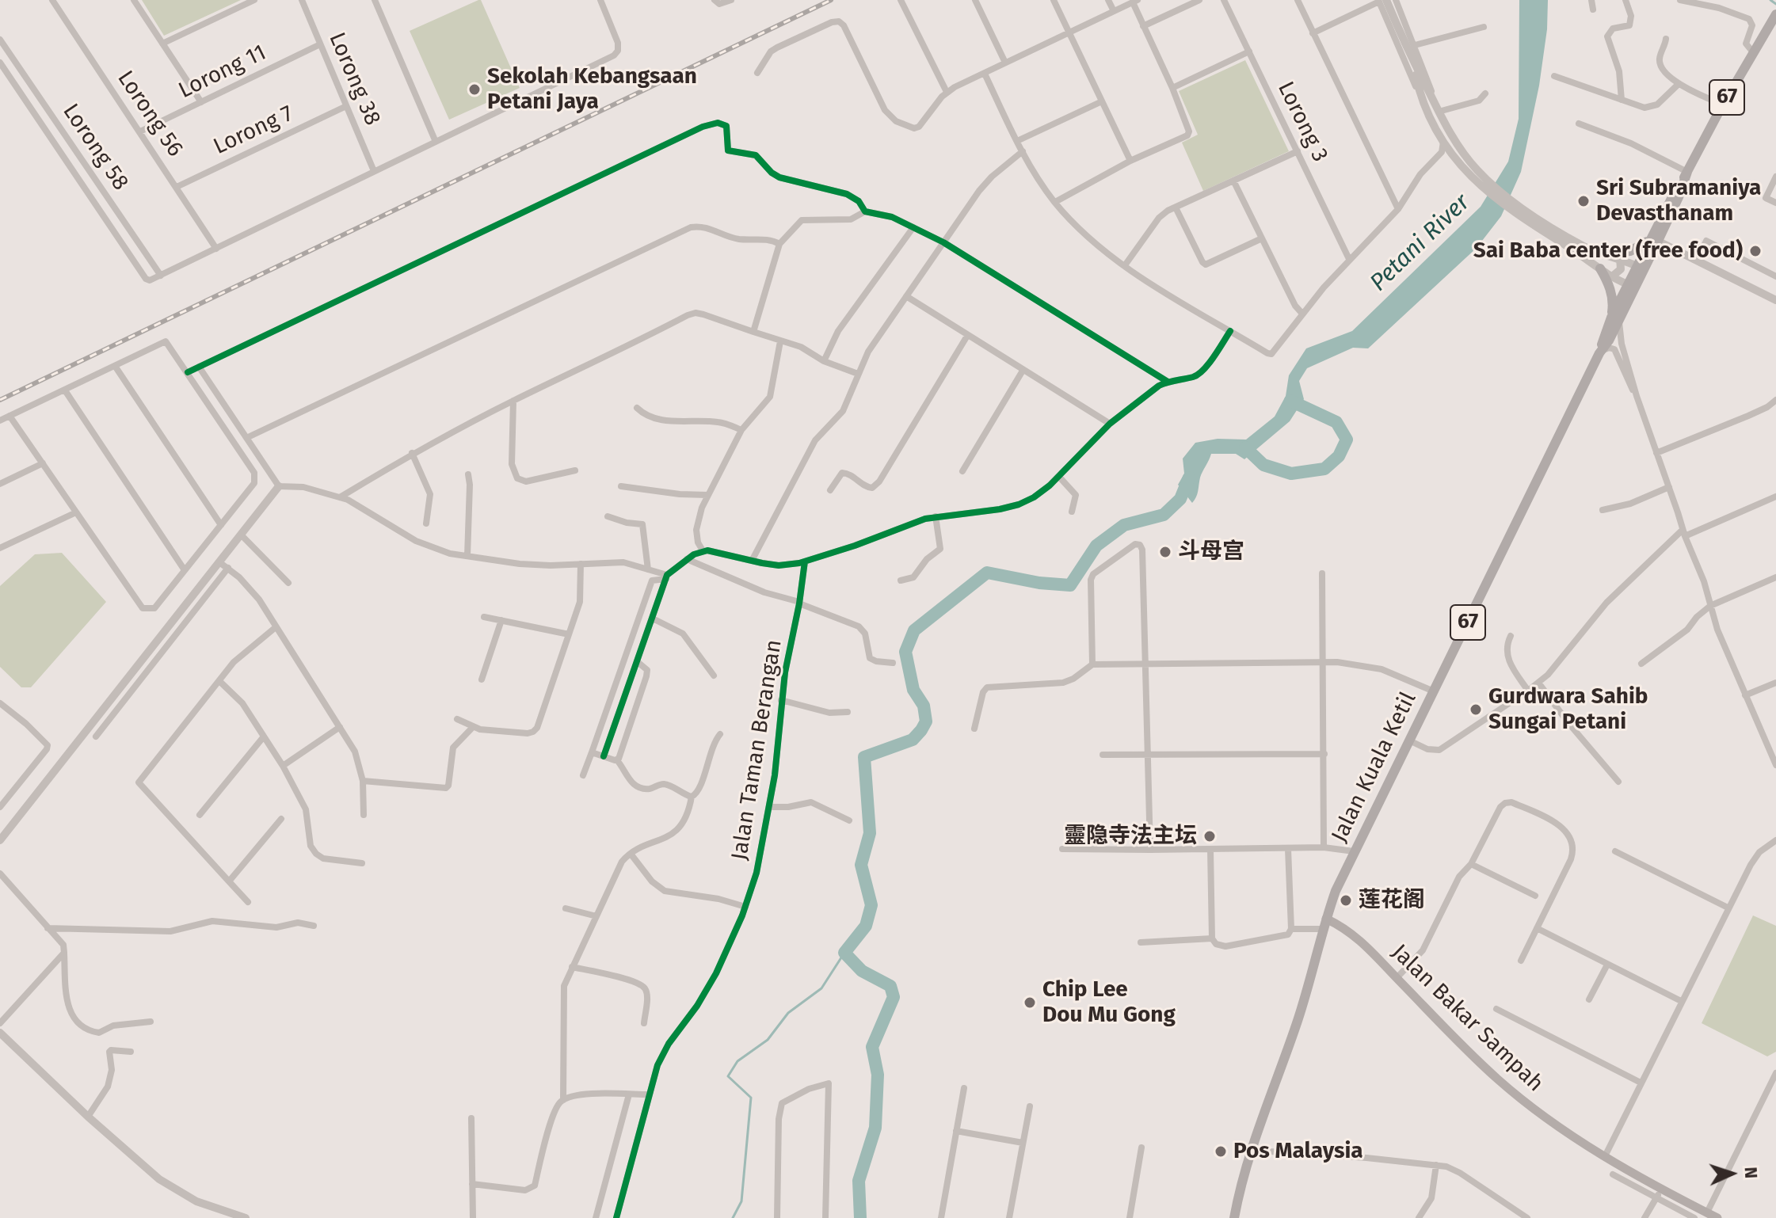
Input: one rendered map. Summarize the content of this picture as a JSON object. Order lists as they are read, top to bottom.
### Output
{
  "streets": {
    "main road": ["67", "Jalan Kuala Ketil", "Jalan Bakar Sampah"],
    "street": [
      "Lorong 11",
      "Lorong 38",
      "Lorong 56",
      "Lorong 3",
      "Lorong 7",
      "Lorong 58",
      "Jalan Taman Berangan"
    ]
  },
  "crossings": [
    ["Lorong 11", "Lorong 38"],
    ["Lorong 11", "Lorong 56"],
    ["Lorong 38", "Lorong 7"],
    ["Lorong 56", "Lorong 7"],
    ["Jalan Kuala Ketil", "Jalan Bakar Sampah"]
  ],
  "water": ["Petani River"],
  "places": [
    "Sekolah Kebangsaan Petani Jaya",
    "Sri Subramaniya Devasthanam",
    "Sai Baba center (free food)",
    "斗母宫",
    "Gurdwara Sahib Sungai Petani",
    "靈隐寺法主坛",
    "莲花阁",
    "Chip Lee Dou Mu Gong",
    "Pos Malaysia"
  ],
  "north": "right"
}
